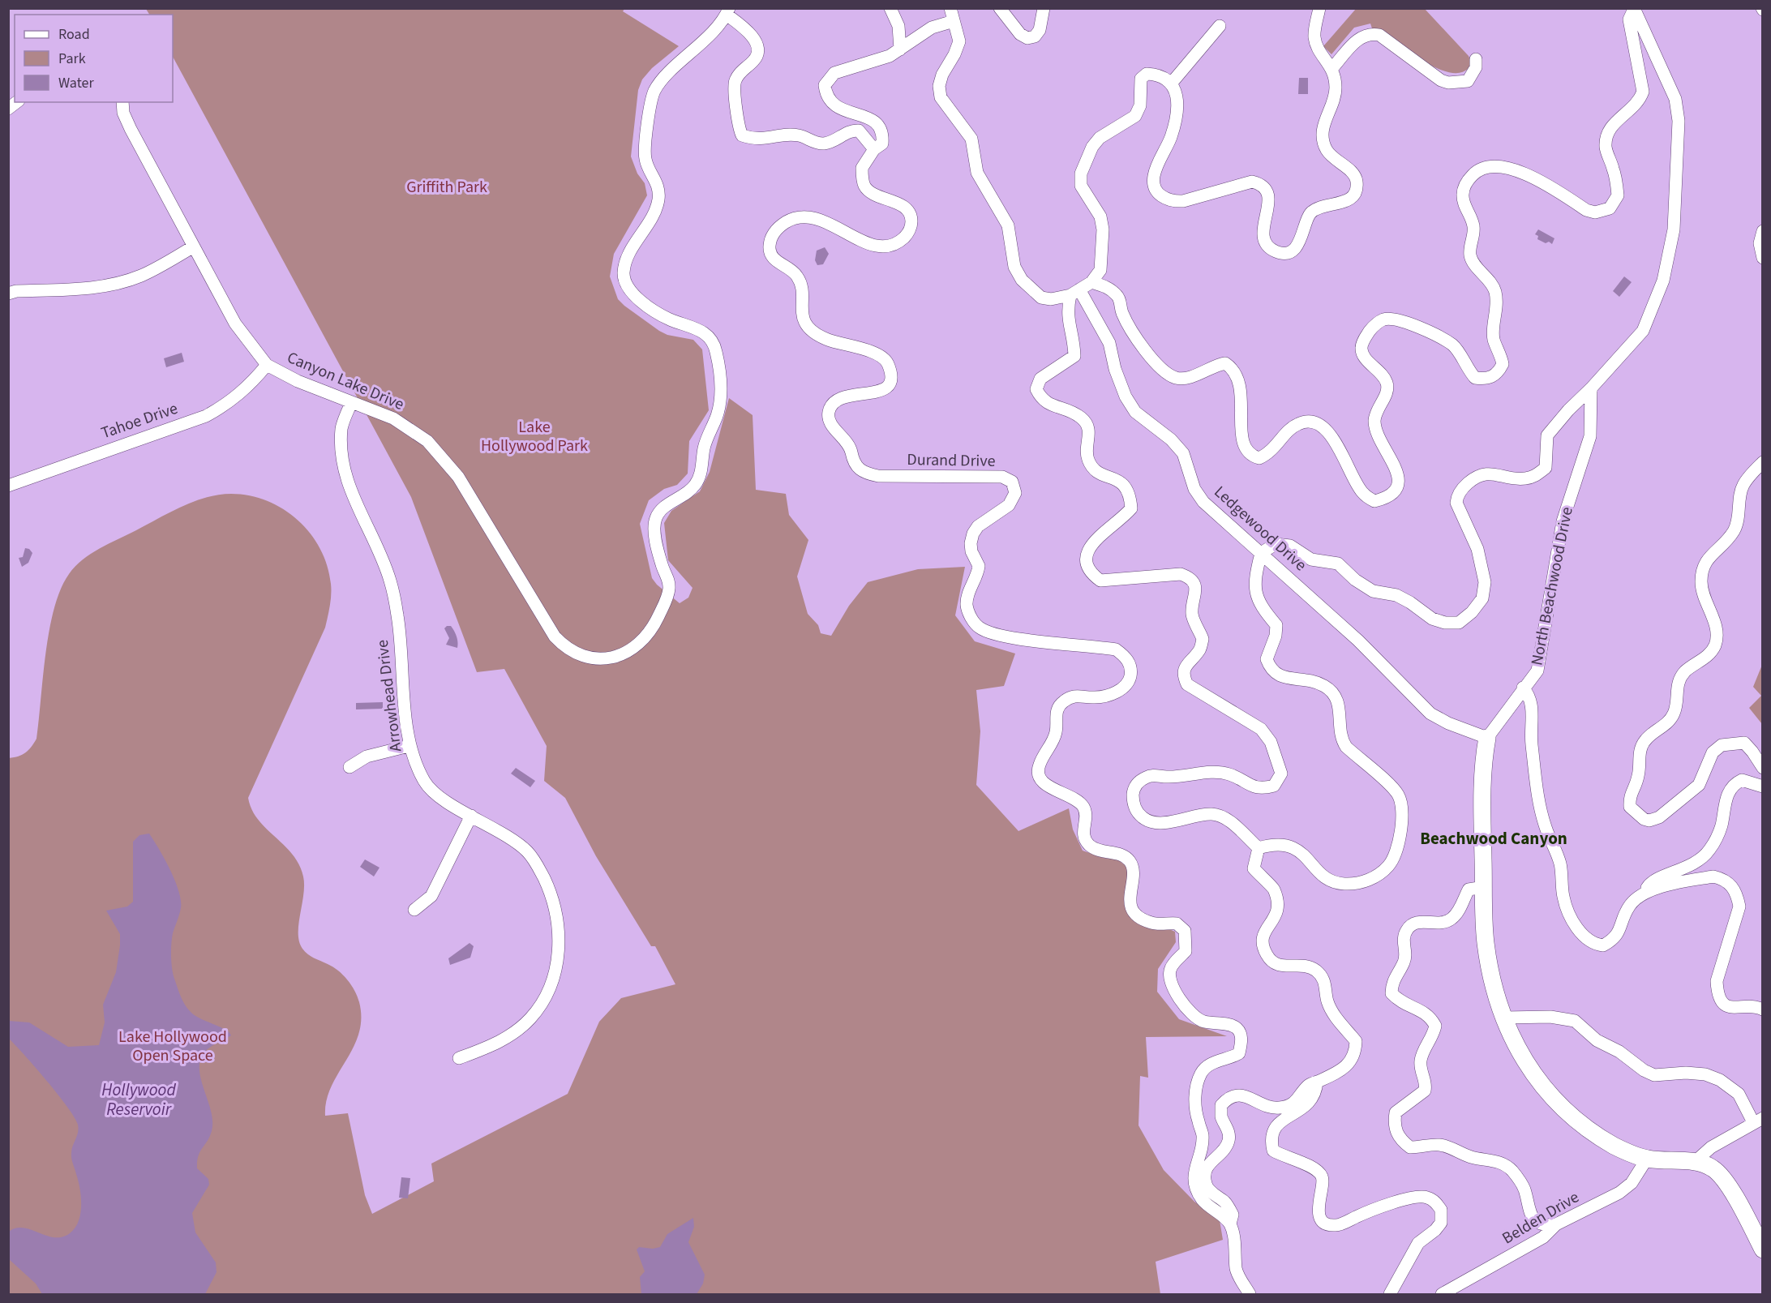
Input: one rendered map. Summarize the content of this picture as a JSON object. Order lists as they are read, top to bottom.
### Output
{
  "streets": {
    "street": [
      "Canyon Lake Drive",
      "Tahoe Drive",
      "Durand Drive",
      "Ledgewood Drive",
      "North Beachwood Drive",
      "Arrowhead Drive",
      "Belden Drive"
    ]
  },
  "crossings": [
    ["Canyon Lake Drive", "Tahoe Drive"],
    ["Canyon Lake Drive", "Arrowhead Drive"],
    ["Ledgewood Drive", "North Beachwood Drive"],
    ["North Beachwood Drive", "Belden Drive"]
  ],
  "districts": ["Beachwood Canyon"],
  "water": ["Hollywood Reservoir"],
  "parks": ["Griffith Park", "Lake Hollywood Park", "Lake Hollywood Open Space"],
  "legend": ["Road", "Park", "Water"]
}
